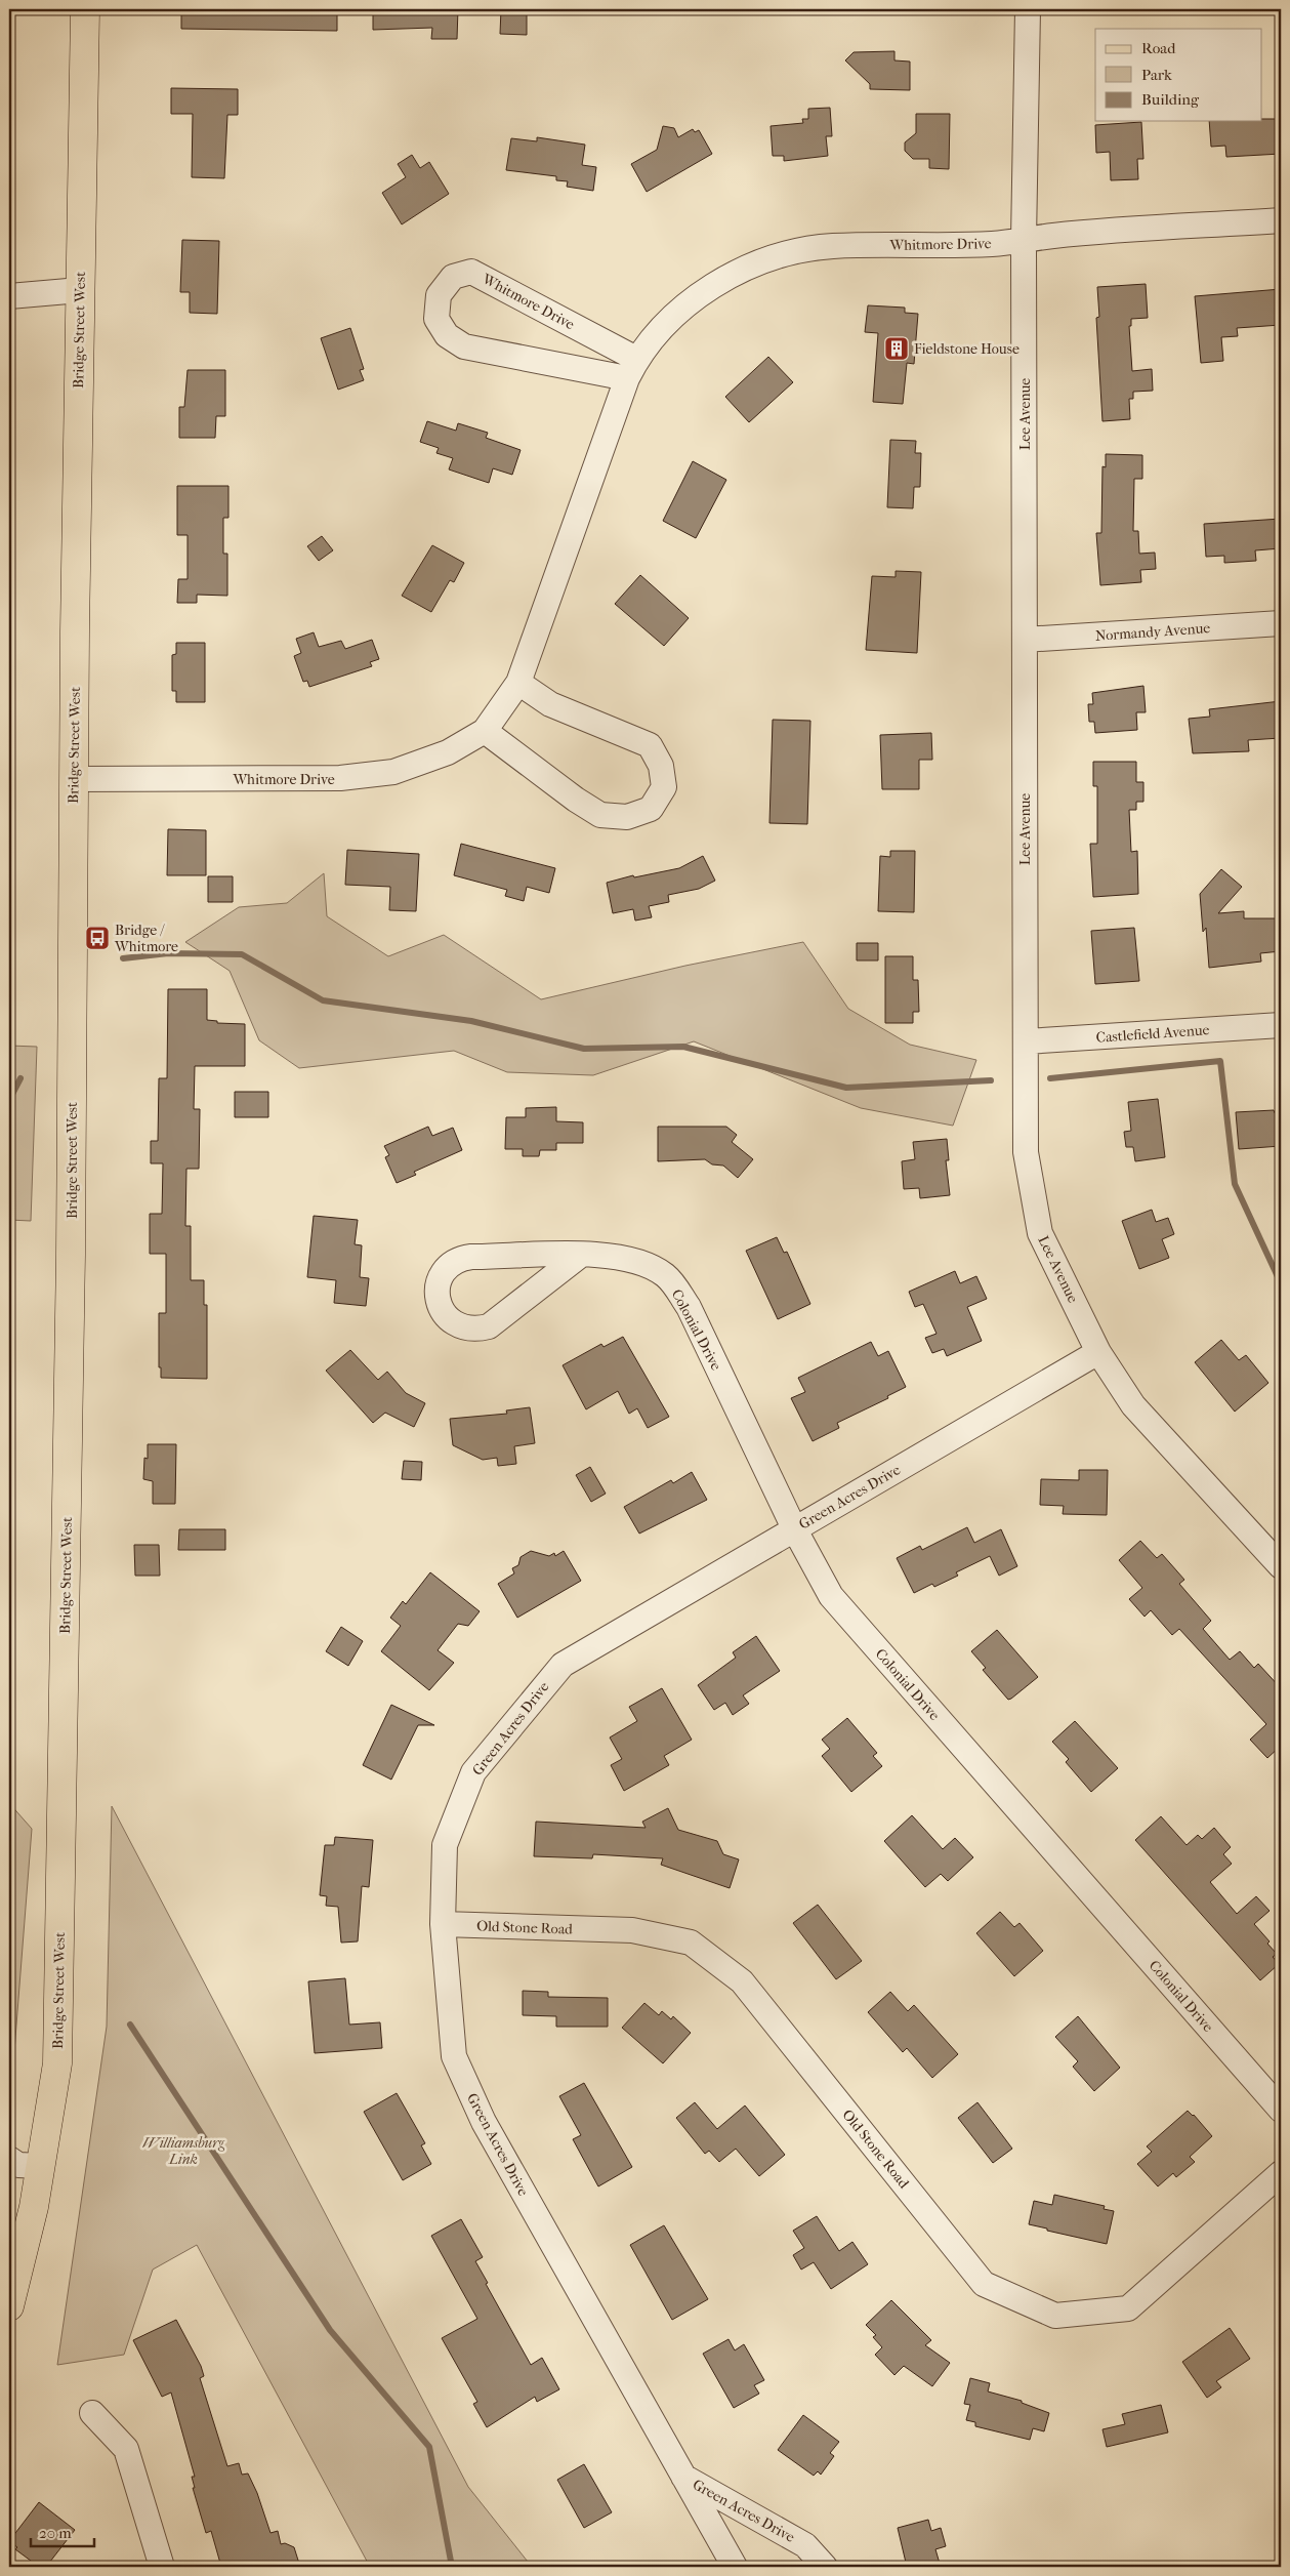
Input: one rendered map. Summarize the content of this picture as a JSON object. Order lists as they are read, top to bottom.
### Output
{
  "streets": {
    "main road": ["Bridge Street West"],
    "street": [
      "Whitmore Drive",
      "Lee Avenue",
      "Normandy Avenue",
      "Castlefield Avenue",
      "Colonial Drive",
      "Green Acres Drive",
      "Old Stone Road"
    ]
  },
  "crossings": [
    ["Whitmore Drive", "Bridge Street West"],
    ["Whitmore Drive", "Lee Avenue"],
    ["Lee Avenue", "Normandy Avenue"],
    ["Lee Avenue", "Castlefield Avenue"],
    ["Lee Avenue", "Green Acres Drive"],
    ["Colonial Drive", "Green Acres Drive"],
    ["Green Acres Drive", "Old Stone Road"]
  ],
  "parks": ["Williamsburg Link"],
  "places": {
    "building": ["Fieldstone House"],
    "bus stop": ["Bridge / Whitmore"]
  },
  "legend": ["Road", "Park", "Building"],
  "scale_bar": "20 m"
}
